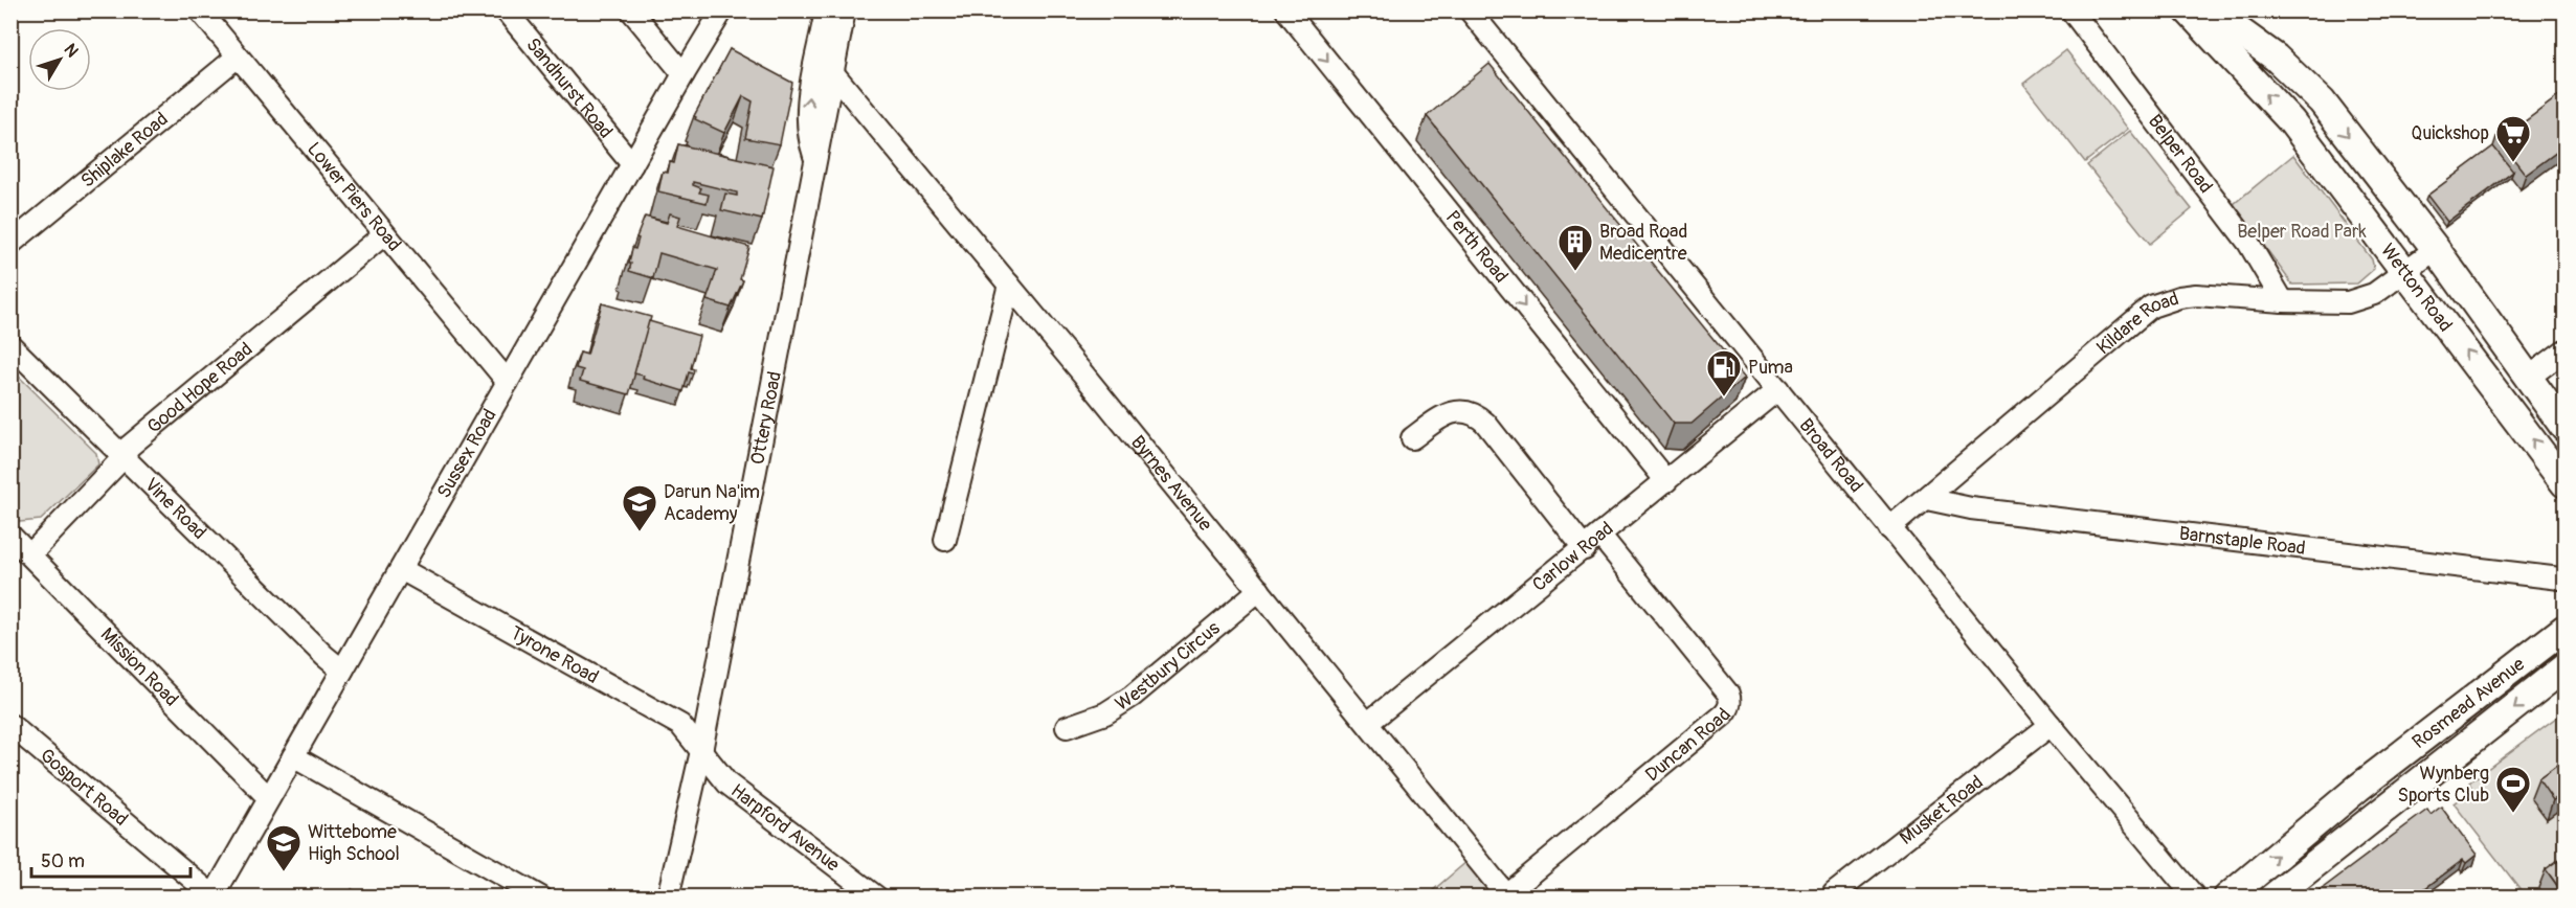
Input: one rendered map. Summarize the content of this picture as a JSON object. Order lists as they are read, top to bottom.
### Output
{
  "streets": {
    "main road": ["Wetton Road", "Rosmead Avenue"],
    "street": [
      "Sandhurst Road",
      "Shiplake Road",
      "Belper Road",
      "Lower Piers Road",
      "Perth Road",
      "Kildare Road",
      "Good Hope Road",
      "Ottery Road",
      "Sussex Road",
      "Broad Road",
      "Byrnes Avenue",
      "Vine Road",
      "Barnstaple Road",
      "Carlow Road",
      "Tyrone Road",
      "Westbury Circus",
      "Mission Road",
      "Duncan Road",
      "Gosport Road",
      "Musket Road",
      "Harpford Avenue"
    ]
  },
  "crossings": [
    ["Sandhurst Road", "Sussex Road"],
    ["Shiplake Road", "Lower Piers Road"],
    ["Belper Road", "Kildare Road"],
    ["Lower Piers Road", "Good Hope Road"],
    ["Lower Piers Road", "Sussex Road"],
    ["Perth Road", "Carlow Road"],
    ["Wetton Road", "Kildare Road"],
    ["Kildare Road", "Broad Road"],
    ["Kildare Road", "Barnstaple Road"],
    ["Good Hope Road", "Vine Road"],
    ["Good Hope Road", "Mission Road"],
    ["Ottery Road", "Byrnes Avenue"],
    ["Ottery Road", "Tyrone Road"],
    ["Ottery Road", "Harpford Avenue"],
    ["Sussex Road", "Vine Road"],
    ["Sussex Road", "Tyrone Road"],
    ["Sussex Road", "Mission Road"],
    ["Sussex Road", "Gosport Road"],
    ["Broad Road", "Carlow Road"],
    ["Broad Road", "Musket Road"],
    ["Byrnes Avenue", "Carlow Road"],
    ["Byrnes Avenue", "Westbury Circus"],
    ["Byrnes Avenue", "Duncan Road"],
    ["Carlow Road", "Duncan Road"],
    ["Tyrone Road", "Harpford Avenue"]
  ],
  "one_way": ["Perth Road"],
  "parks": ["Belper Road Park"],
  "places": {
    "supermarket": ["Quickshop"],
    "building": ["Broad Road Medicentre"],
    "fuel station": ["Puma"],
    "school or university": ["Darun Na'im Academy", "Wittebome High School"],
    "sports": ["Wynberg Sports Club"]
  },
  "scale_bar": "50 m",
  "north": "top right"
}
